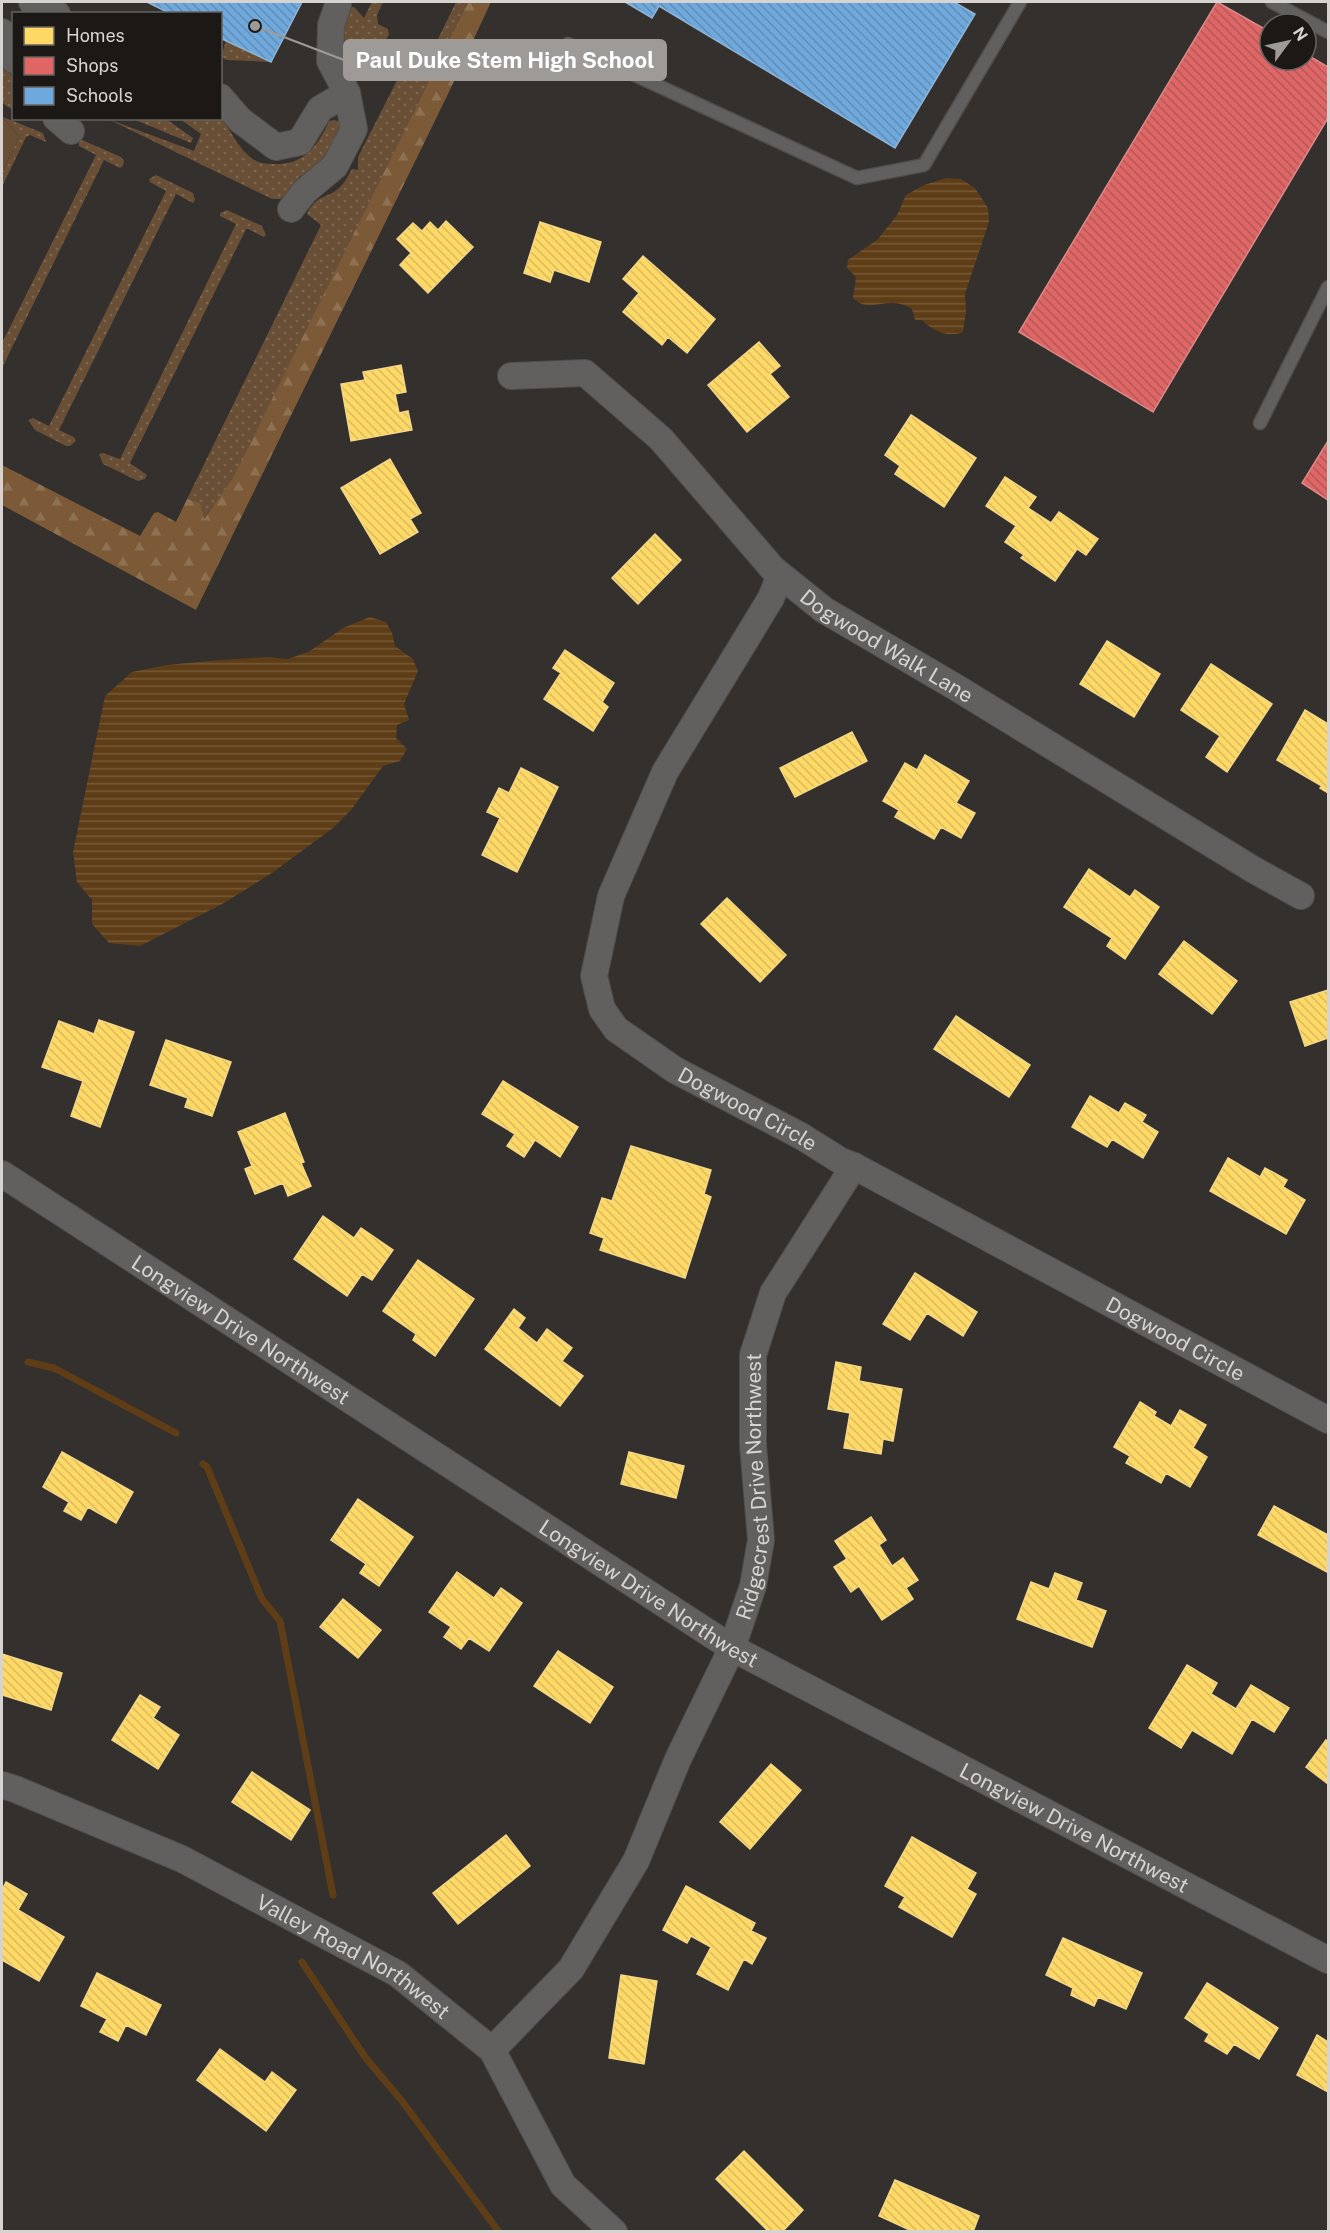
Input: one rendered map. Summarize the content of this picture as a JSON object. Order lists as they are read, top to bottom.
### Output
{
  "streets": {
    "street": [
      "Dogwood Walk Lane",
      "Dogwood Circle",
      "Longview Drive Northwest",
      "Ridgecrest Drive Northwest",
      "Valley Road Northwest"
    ]
  },
  "crossings": [
    ["Dogwood Walk Lane", "Dogwood Circle"],
    ["Dogwood Circle", "Ridgecrest Drive Northwest"],
    ["Longview Drive Northwest", "Ridgecrest Drive Northwest"],
    ["Ridgecrest Drive Northwest", "Valley Road Northwest"]
  ],
  "places": ["Paul Duke Stem High School"],
  "legend": ["Homes", "Shops", "Schools"],
  "north": "top right"
}
